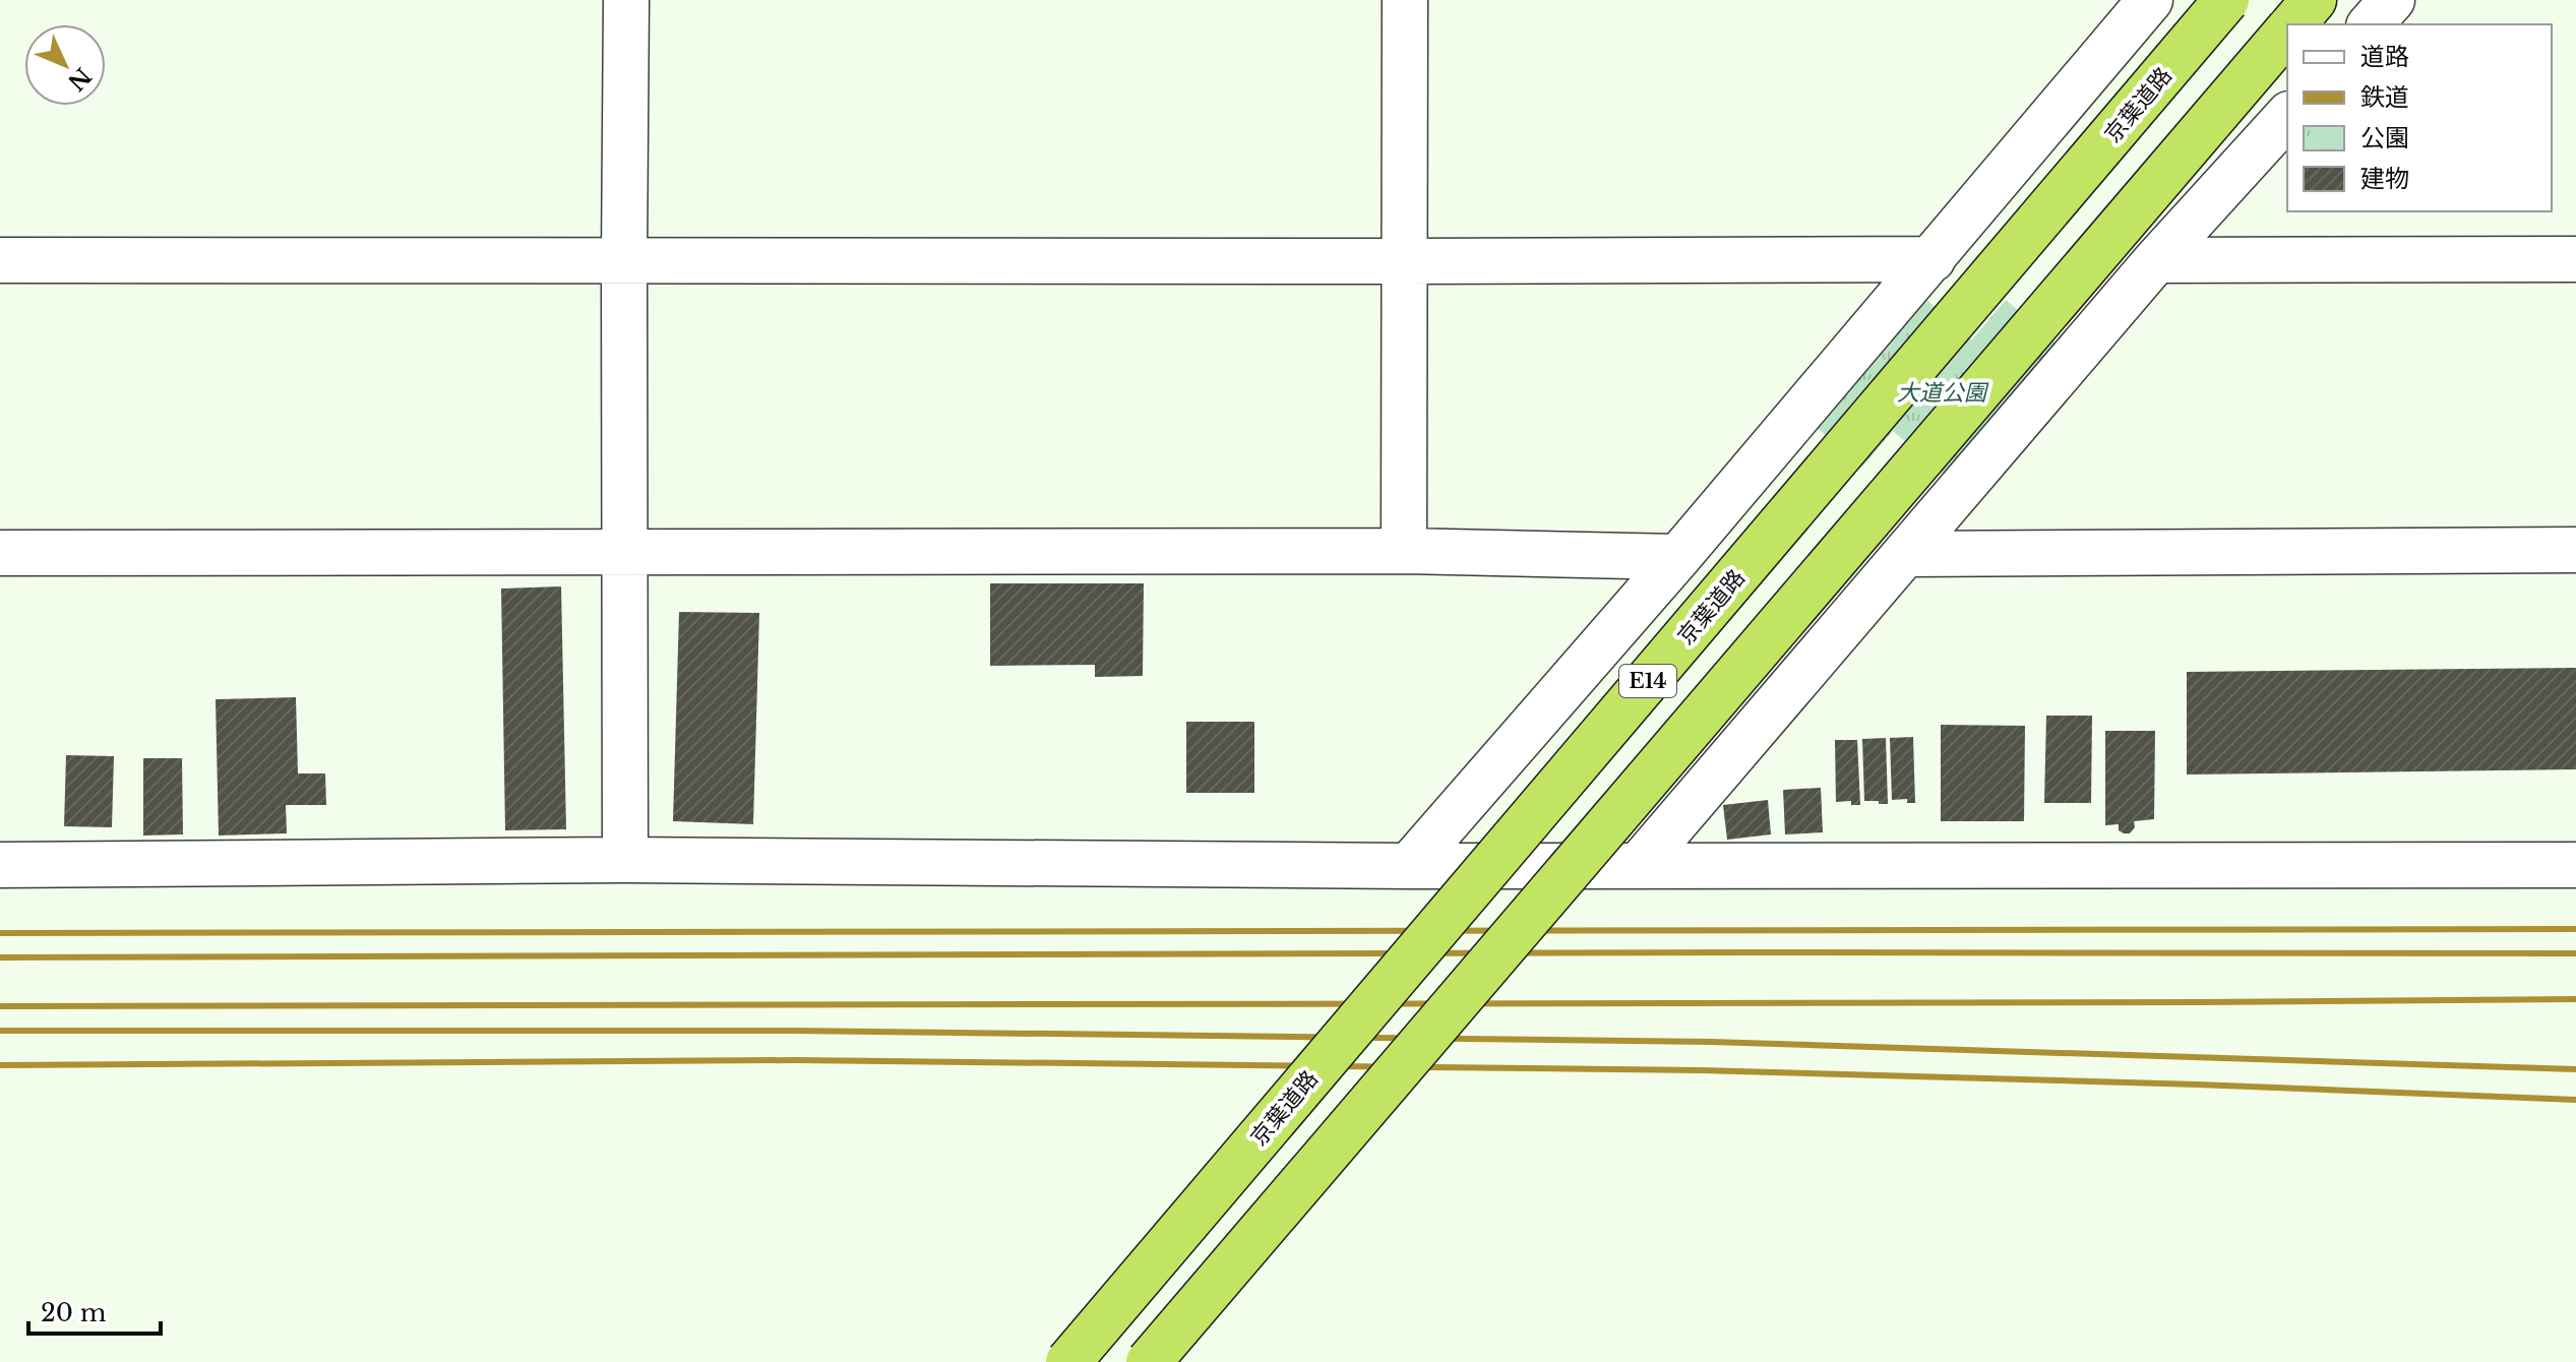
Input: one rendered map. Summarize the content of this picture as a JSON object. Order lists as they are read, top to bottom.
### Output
{
  "streets": {
    "highway": ["京葉道路", "E14"]
  },
  "parks": ["大道公園"],
  "legend": [
    "道路",
    "鉄道",
    "公園",
    "建物"
  ],
  "scale_bar": "20 m",
  "north": "bottom right"
}
